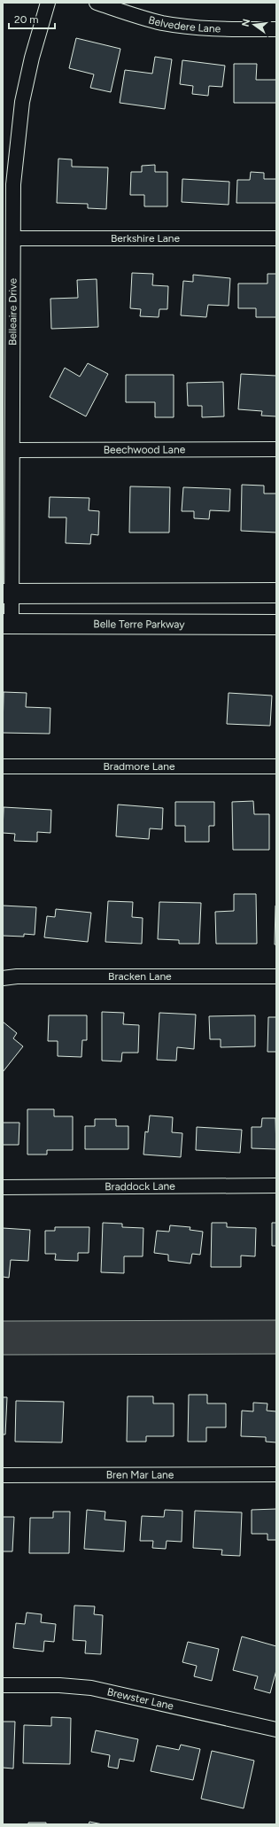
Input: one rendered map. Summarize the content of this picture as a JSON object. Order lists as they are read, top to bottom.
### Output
{
  "streets": {
    "main road": ["Belle Terre Parkway"],
    "street": [
      "Belvedere Lane",
      "Berkshire Lane",
      "Belleaire Drive",
      "Beechwood Lane",
      "Bradmore Lane",
      "Bracken Lane",
      "Braddock Lane",
      "Bren Mar Lane",
      "Brewster Lane"
    ]
  },
  "crossings": [
    ["Berkshire Lane", "Belleaire Drive"],
    ["Belleaire Drive", "Beechwood Lane"],
    ["Belleaire Drive", "Belle Terre Parkway"]
  ],
  "scale_bar": "20 m",
  "north": "left"
}
